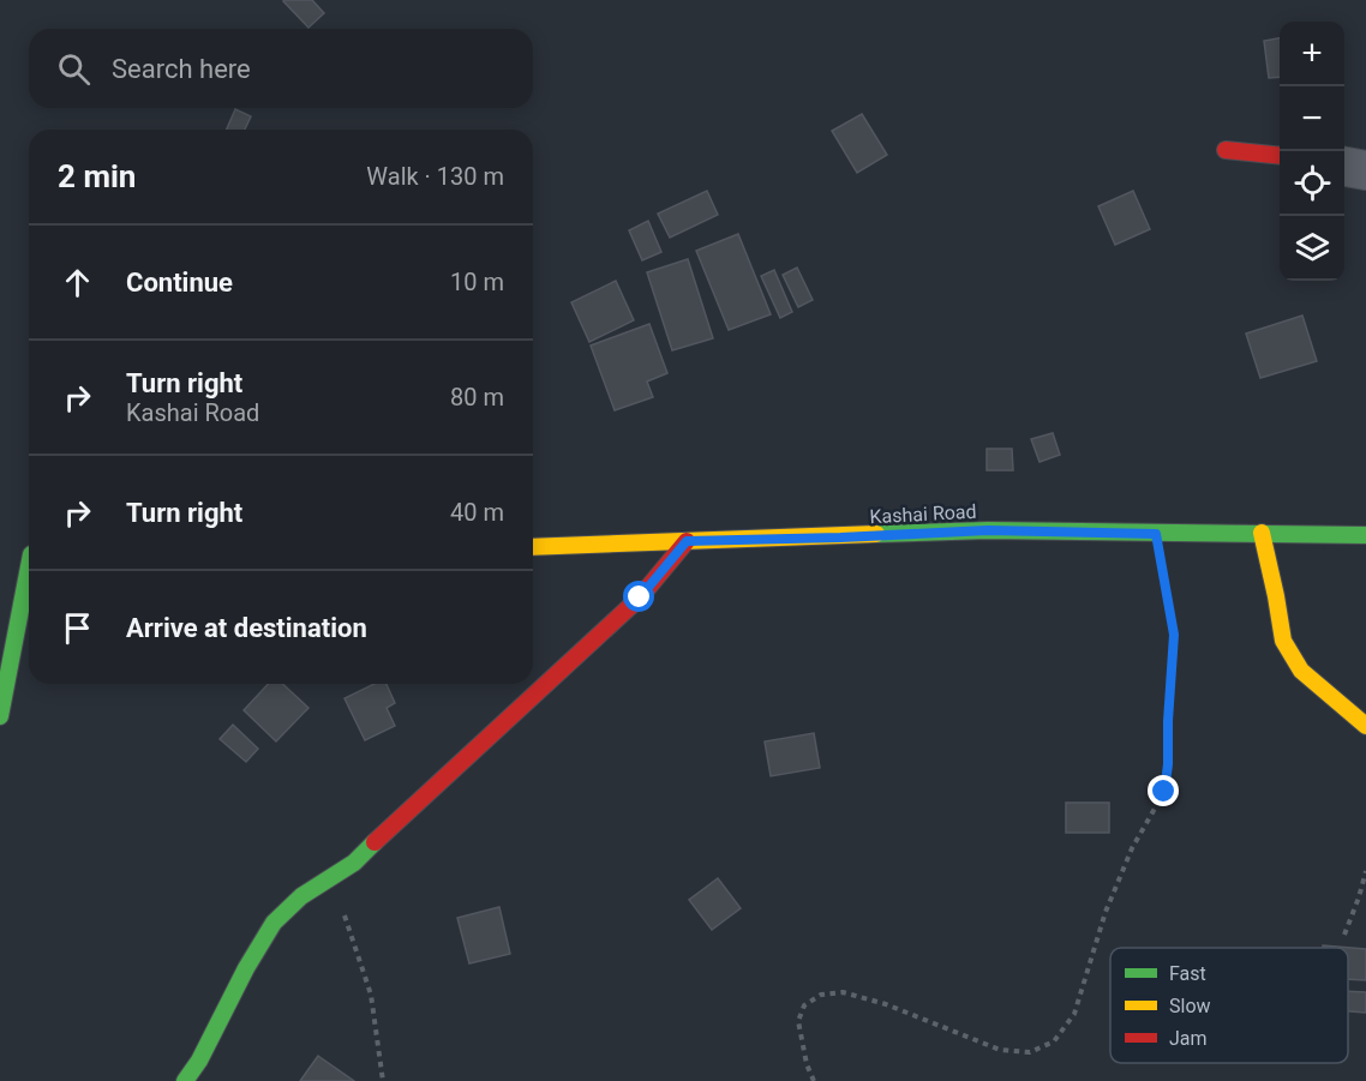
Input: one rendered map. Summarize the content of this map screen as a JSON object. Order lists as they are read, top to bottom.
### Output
{
  "streets": {
    "street": ["Kashai Road"]
  },
  "legend": ["Fast", "Slow", "Jam"],
  "page": {
    "map_buttons": ["+", "−"],
    "search": "Search here",
    "heading": ["2 min", "Walk · 130 m"],
    "list": [
      ["Continue", "10 m"],
      ["Turn right", "Kashai Road", "80 m"],
      ["Turn right", "40 m"],
      "Arrive at destination"
    ]
  }
}
